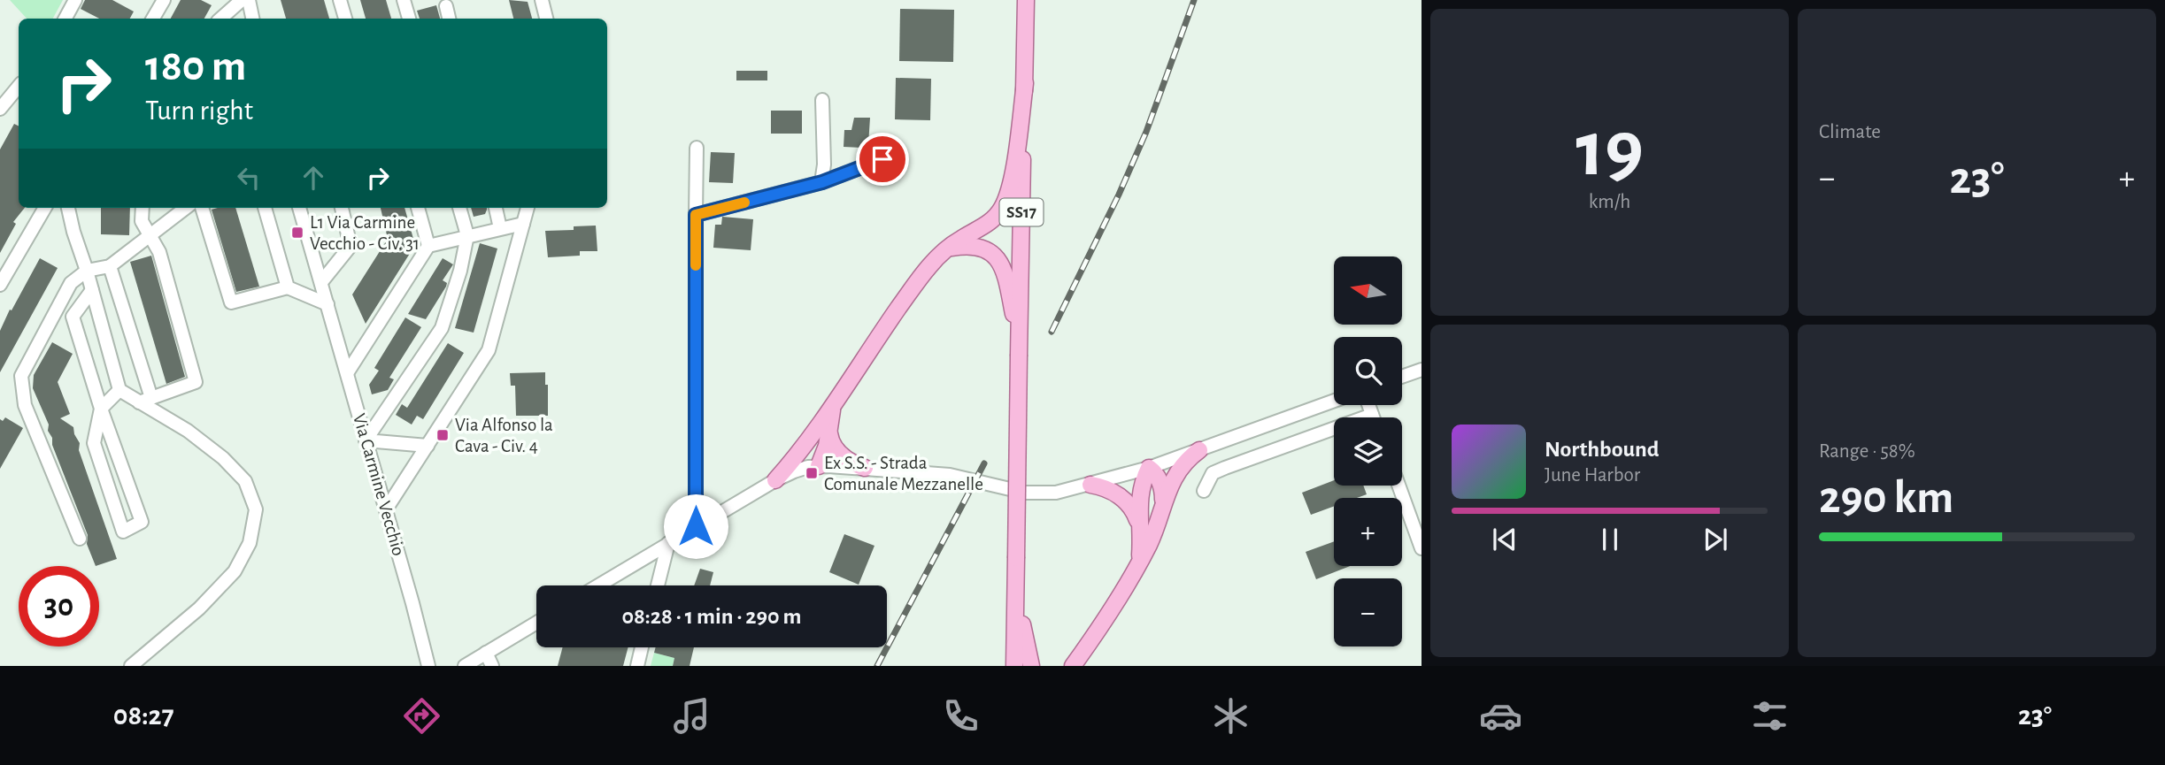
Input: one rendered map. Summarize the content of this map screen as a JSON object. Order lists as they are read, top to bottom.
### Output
{
  "streets": {
    "main road": ["SS17"],
    "street": ["Via Carmine Vecchio"]
  },
  "places": {
    "transit": ["L1 Via Carmine Vecchio - Civ. 31", "Via Alfonso la Cava - Civ. 4", "Ex S.S. - Strada Comunale Mezzanelle"]
  },
  "north": "left",
  "page": {
    "tile": [
      ["19", "km/h"],
      "Climate",
      ["Range · 58%", "290 km"]
    ],
    "turn": ["180 m", "Turn right"],
    "heat": ["−", "23°", "+"],
    "map_buttons": ["+", "−"],
    "song": ["Northbound", "June Harbor"],
    "limit": "30",
    "trip": "08:28 · 1 min · 290 m",
    "tabs": ["08:27", "23°"]
  }
}
